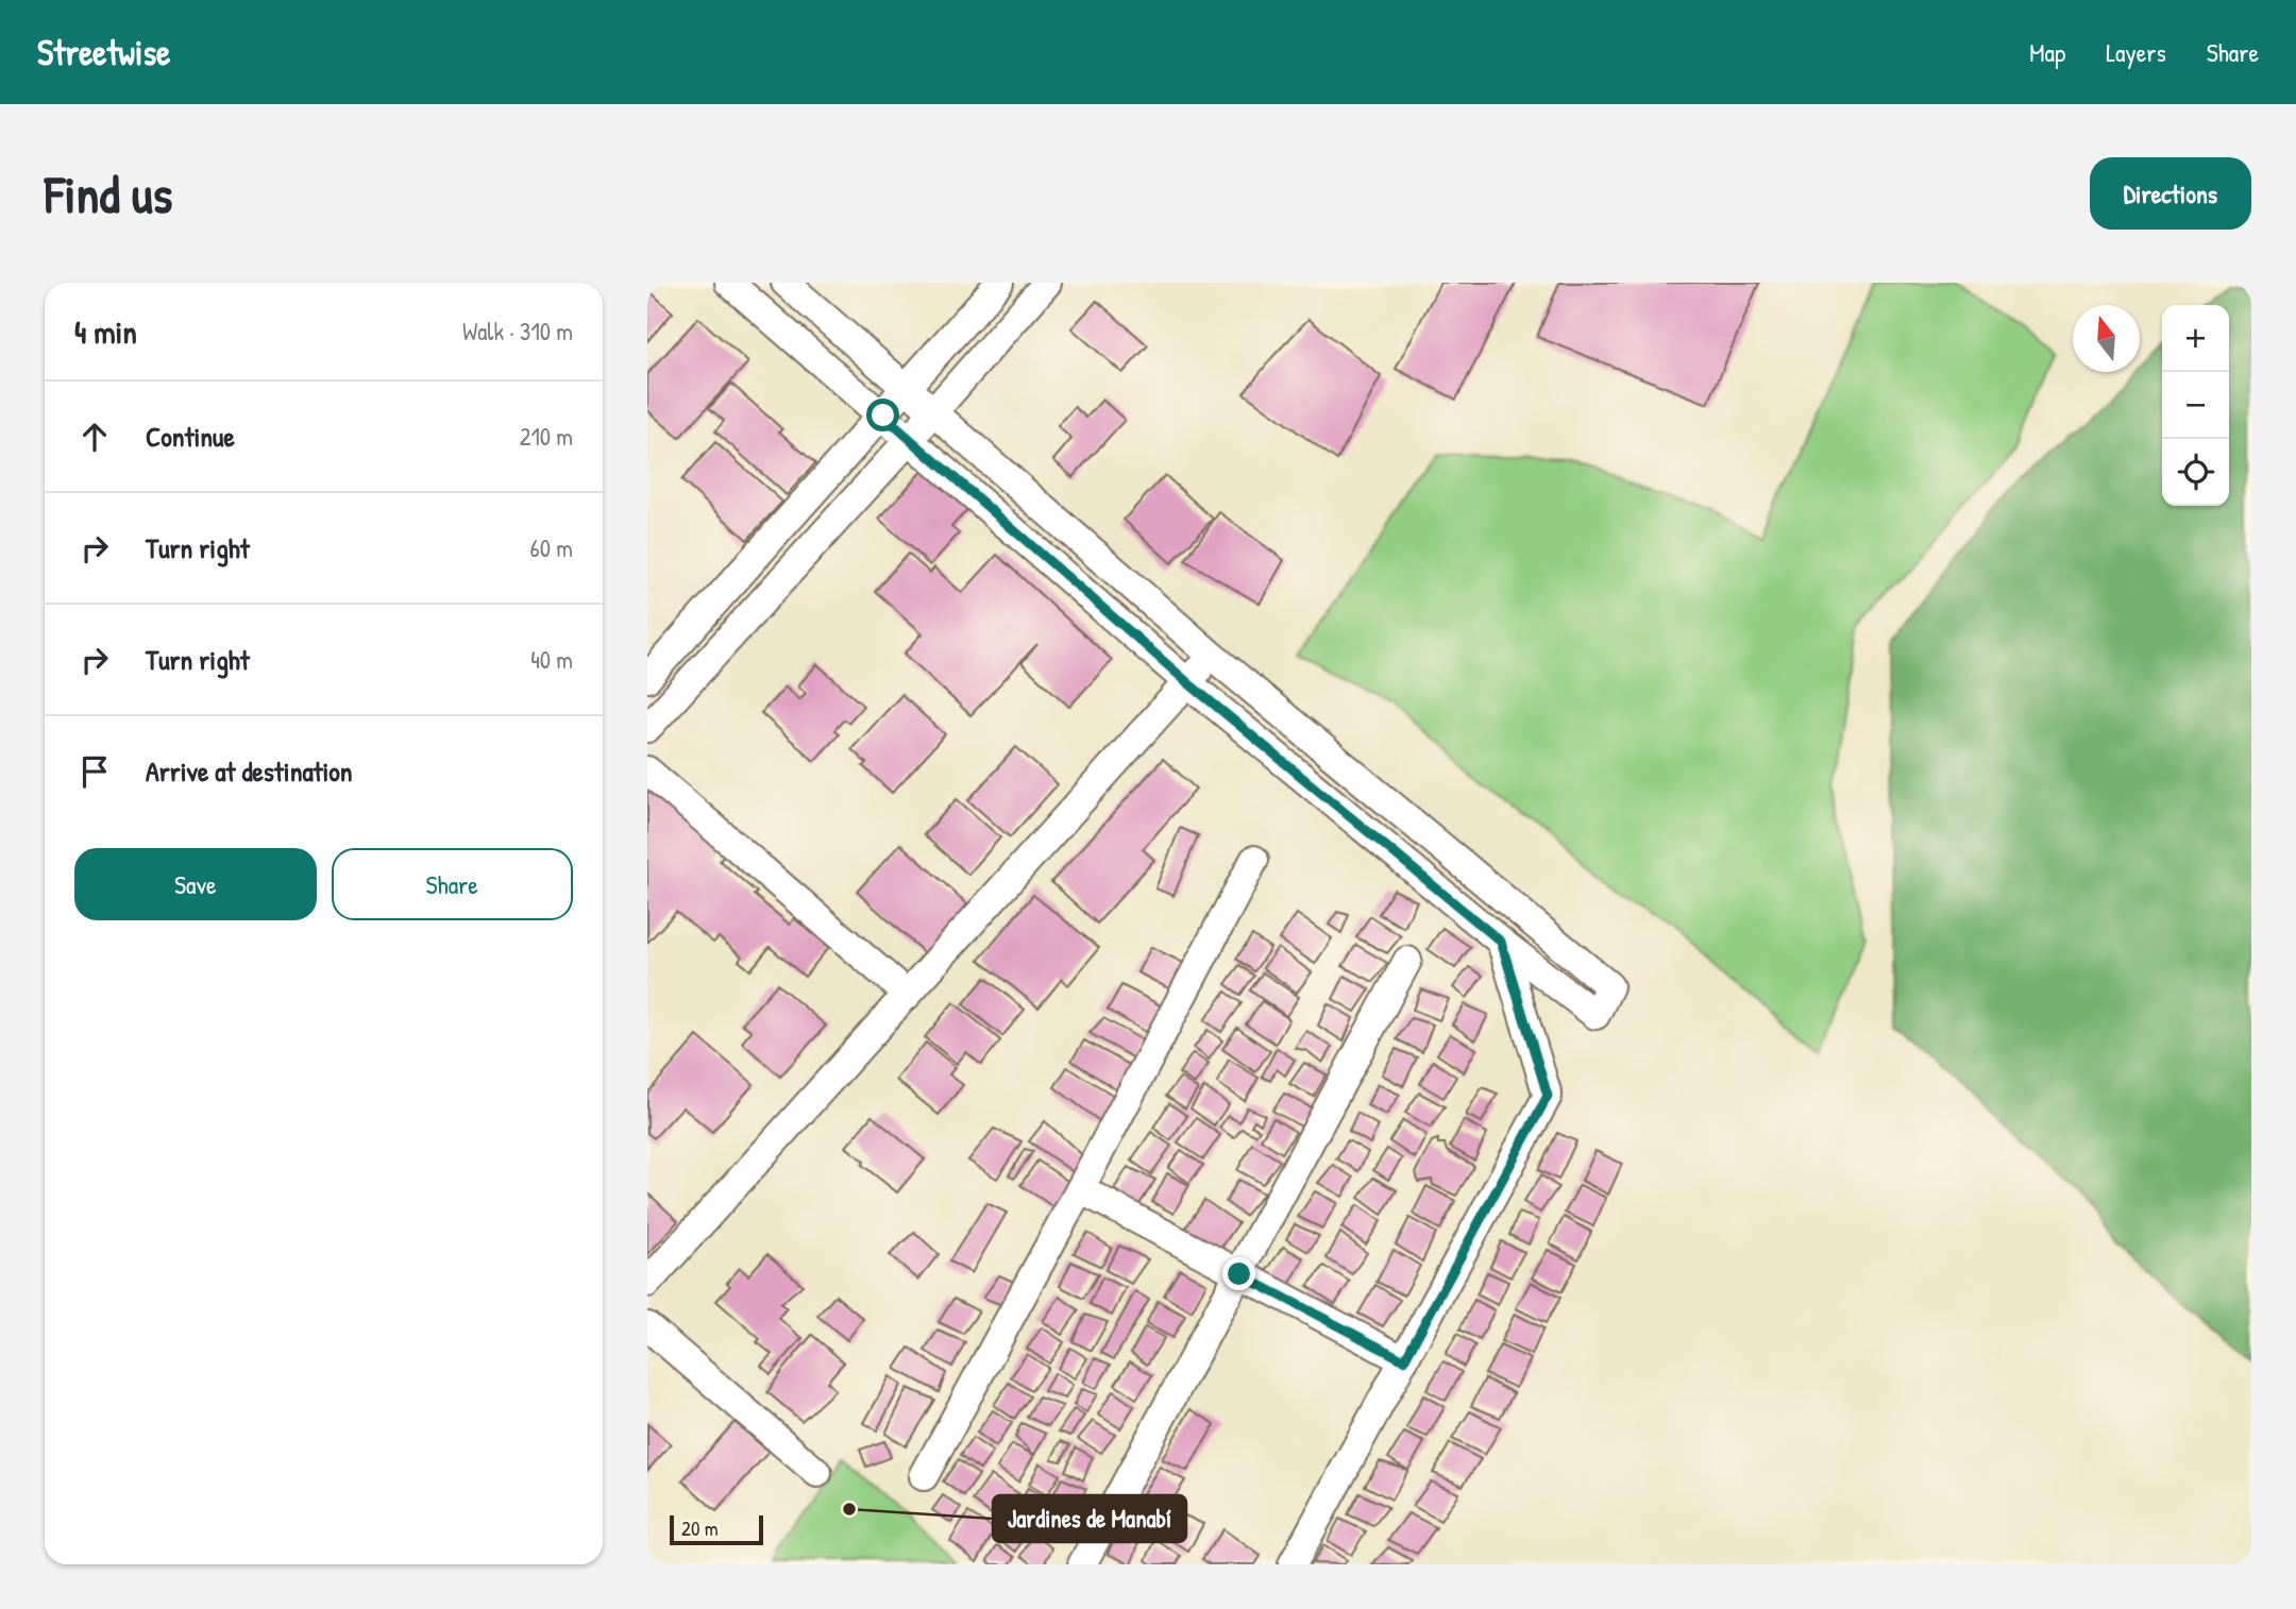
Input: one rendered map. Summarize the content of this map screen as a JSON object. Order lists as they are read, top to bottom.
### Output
{
  "places": ["Jardines de Manabí"],
  "scale_bar": "20 m",
  "north": "top",
  "page": {
    "header": "Streetwise",
    "nav": ["Map", "Layers", "Share"],
    "buttons": [
      "Directions",
      ["Save", "Share"]
    ],
    "title": "Find us",
    "heading": ["4 min", "Walk · 310 m"],
    "map_buttons": ["+", "−"],
    "list": [
      ["Continue", "210 m"],
      ["Turn right", "60 m"],
      ["Turn right", "40 m"],
      "Arrive at destination"
    ],
    "scale": "20 m"
  }
}
